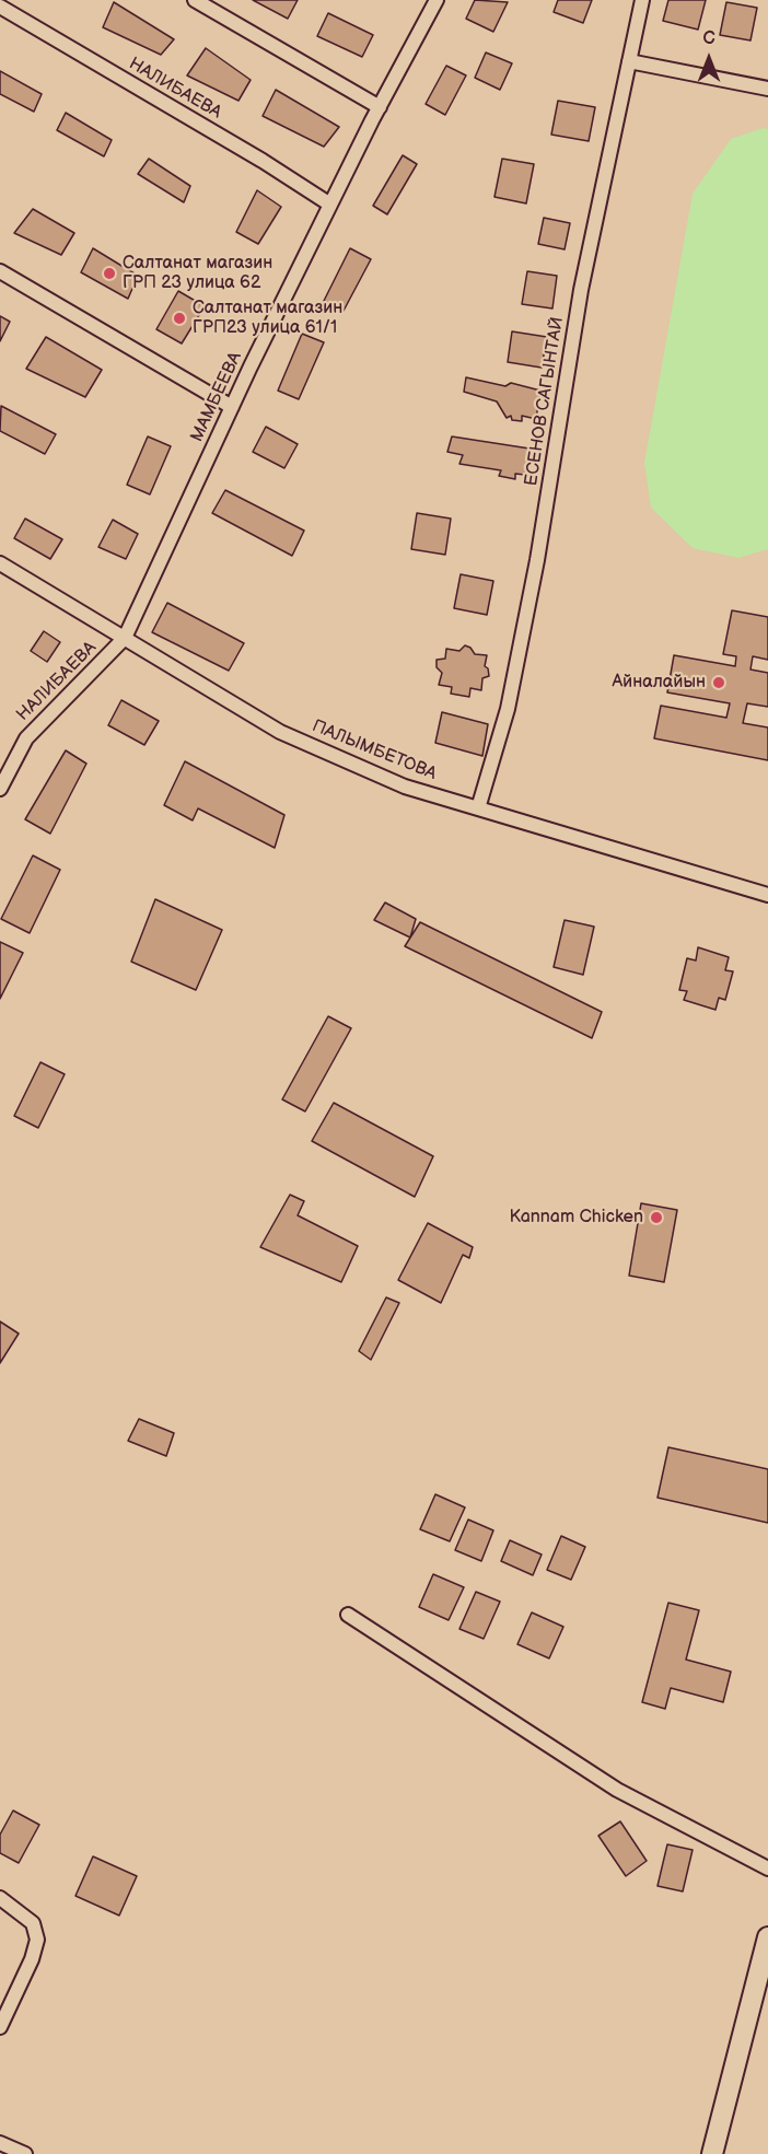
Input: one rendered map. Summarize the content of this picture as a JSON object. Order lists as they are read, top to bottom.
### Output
{
  "streets": {
    "street": [
      "НАЛИБАЕВА",
      "МАМБЕЕВА",
      "ЕСЕНОВ САГЫНТАЙ",
      "ПАЛЫМБЕТОВА"
    ]
  },
  "crossings": [
    ["НАЛИБАЕВА", "МАМБЕЕВА"],
    ["НАЛИБАЕВА", "ПАЛЫМБЕТОВА"],
    ["МАМБЕЕВА", "ПАЛЫМБЕТОВА"],
    ["ЕСЕНОВ САГЫНТАЙ", "ПАЛЫМБЕТОВА"]
  ],
  "places": [
    "Салтанат магазин ГРП 23 улица 62",
    "Салтанат магазин ГРП23 улица 61/1",
    "Айналайын",
    "Kannam Chicken"
  ],
  "north": "top"
}
